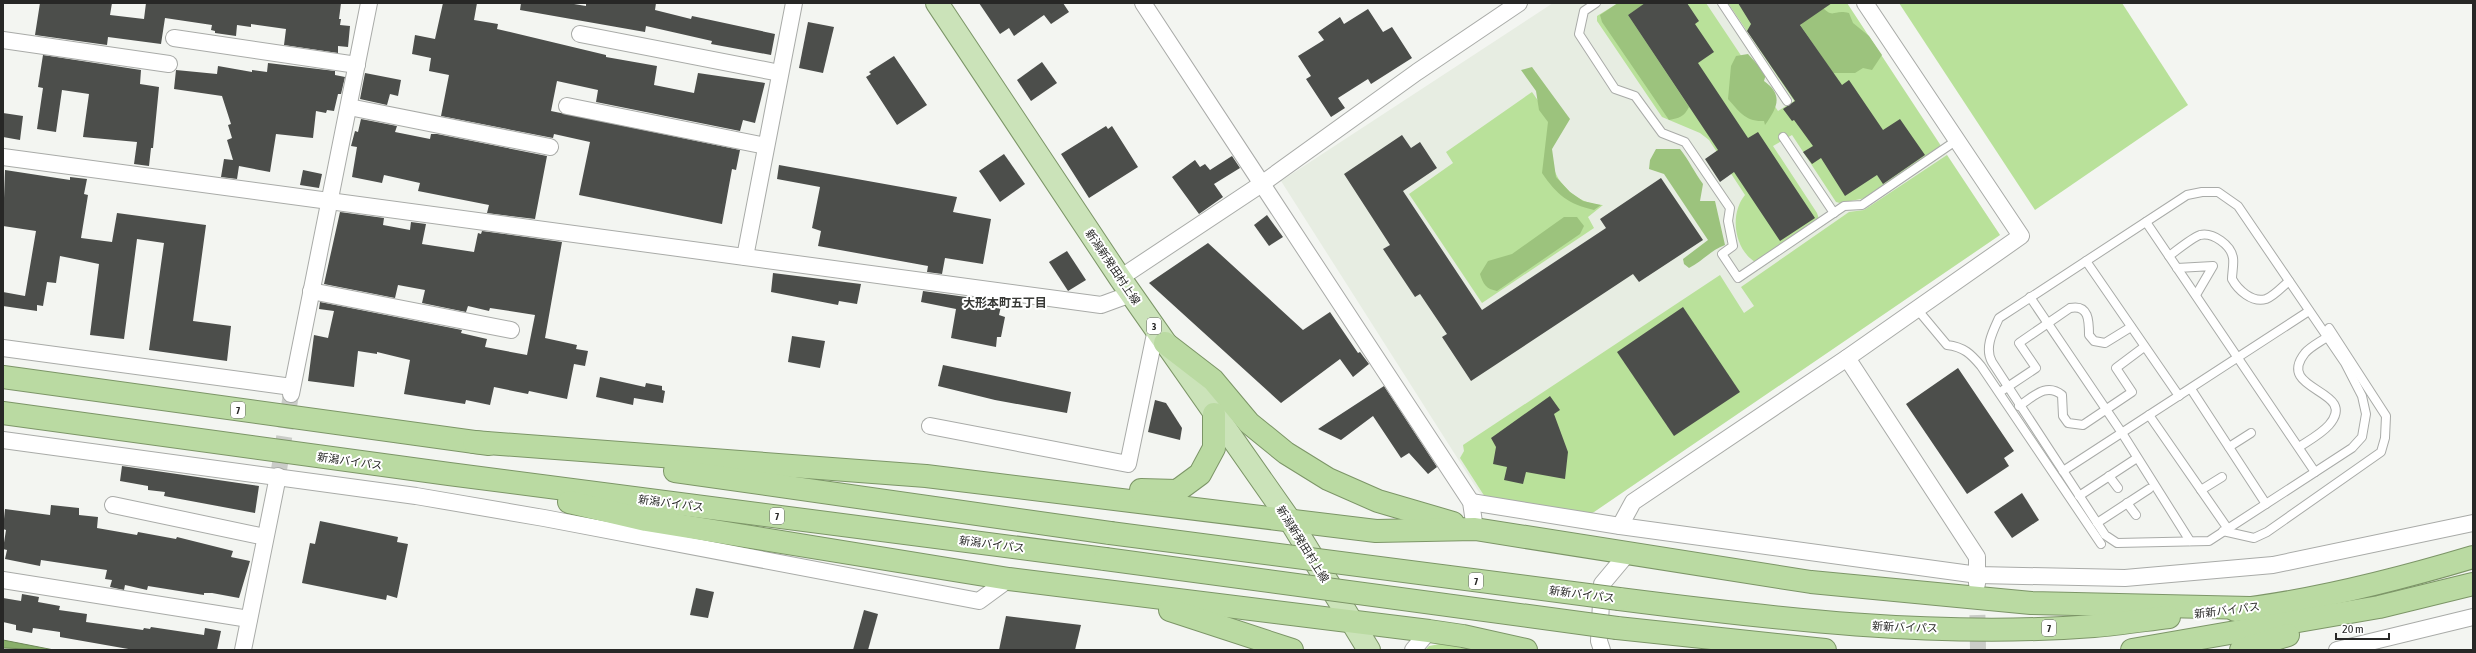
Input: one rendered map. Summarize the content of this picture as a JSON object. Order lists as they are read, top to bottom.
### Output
{
  "streets": {
    "highway": ["7", "新潟バイパス", "新新バイパス"],
    "main road": ["新潟新発田村上線", "3"]
  },
  "crossings": [
    ["7", "新新バイパス"]
  ],
  "districts": ["大形本町五丁目"],
  "scale_bar": "20 m"
}
